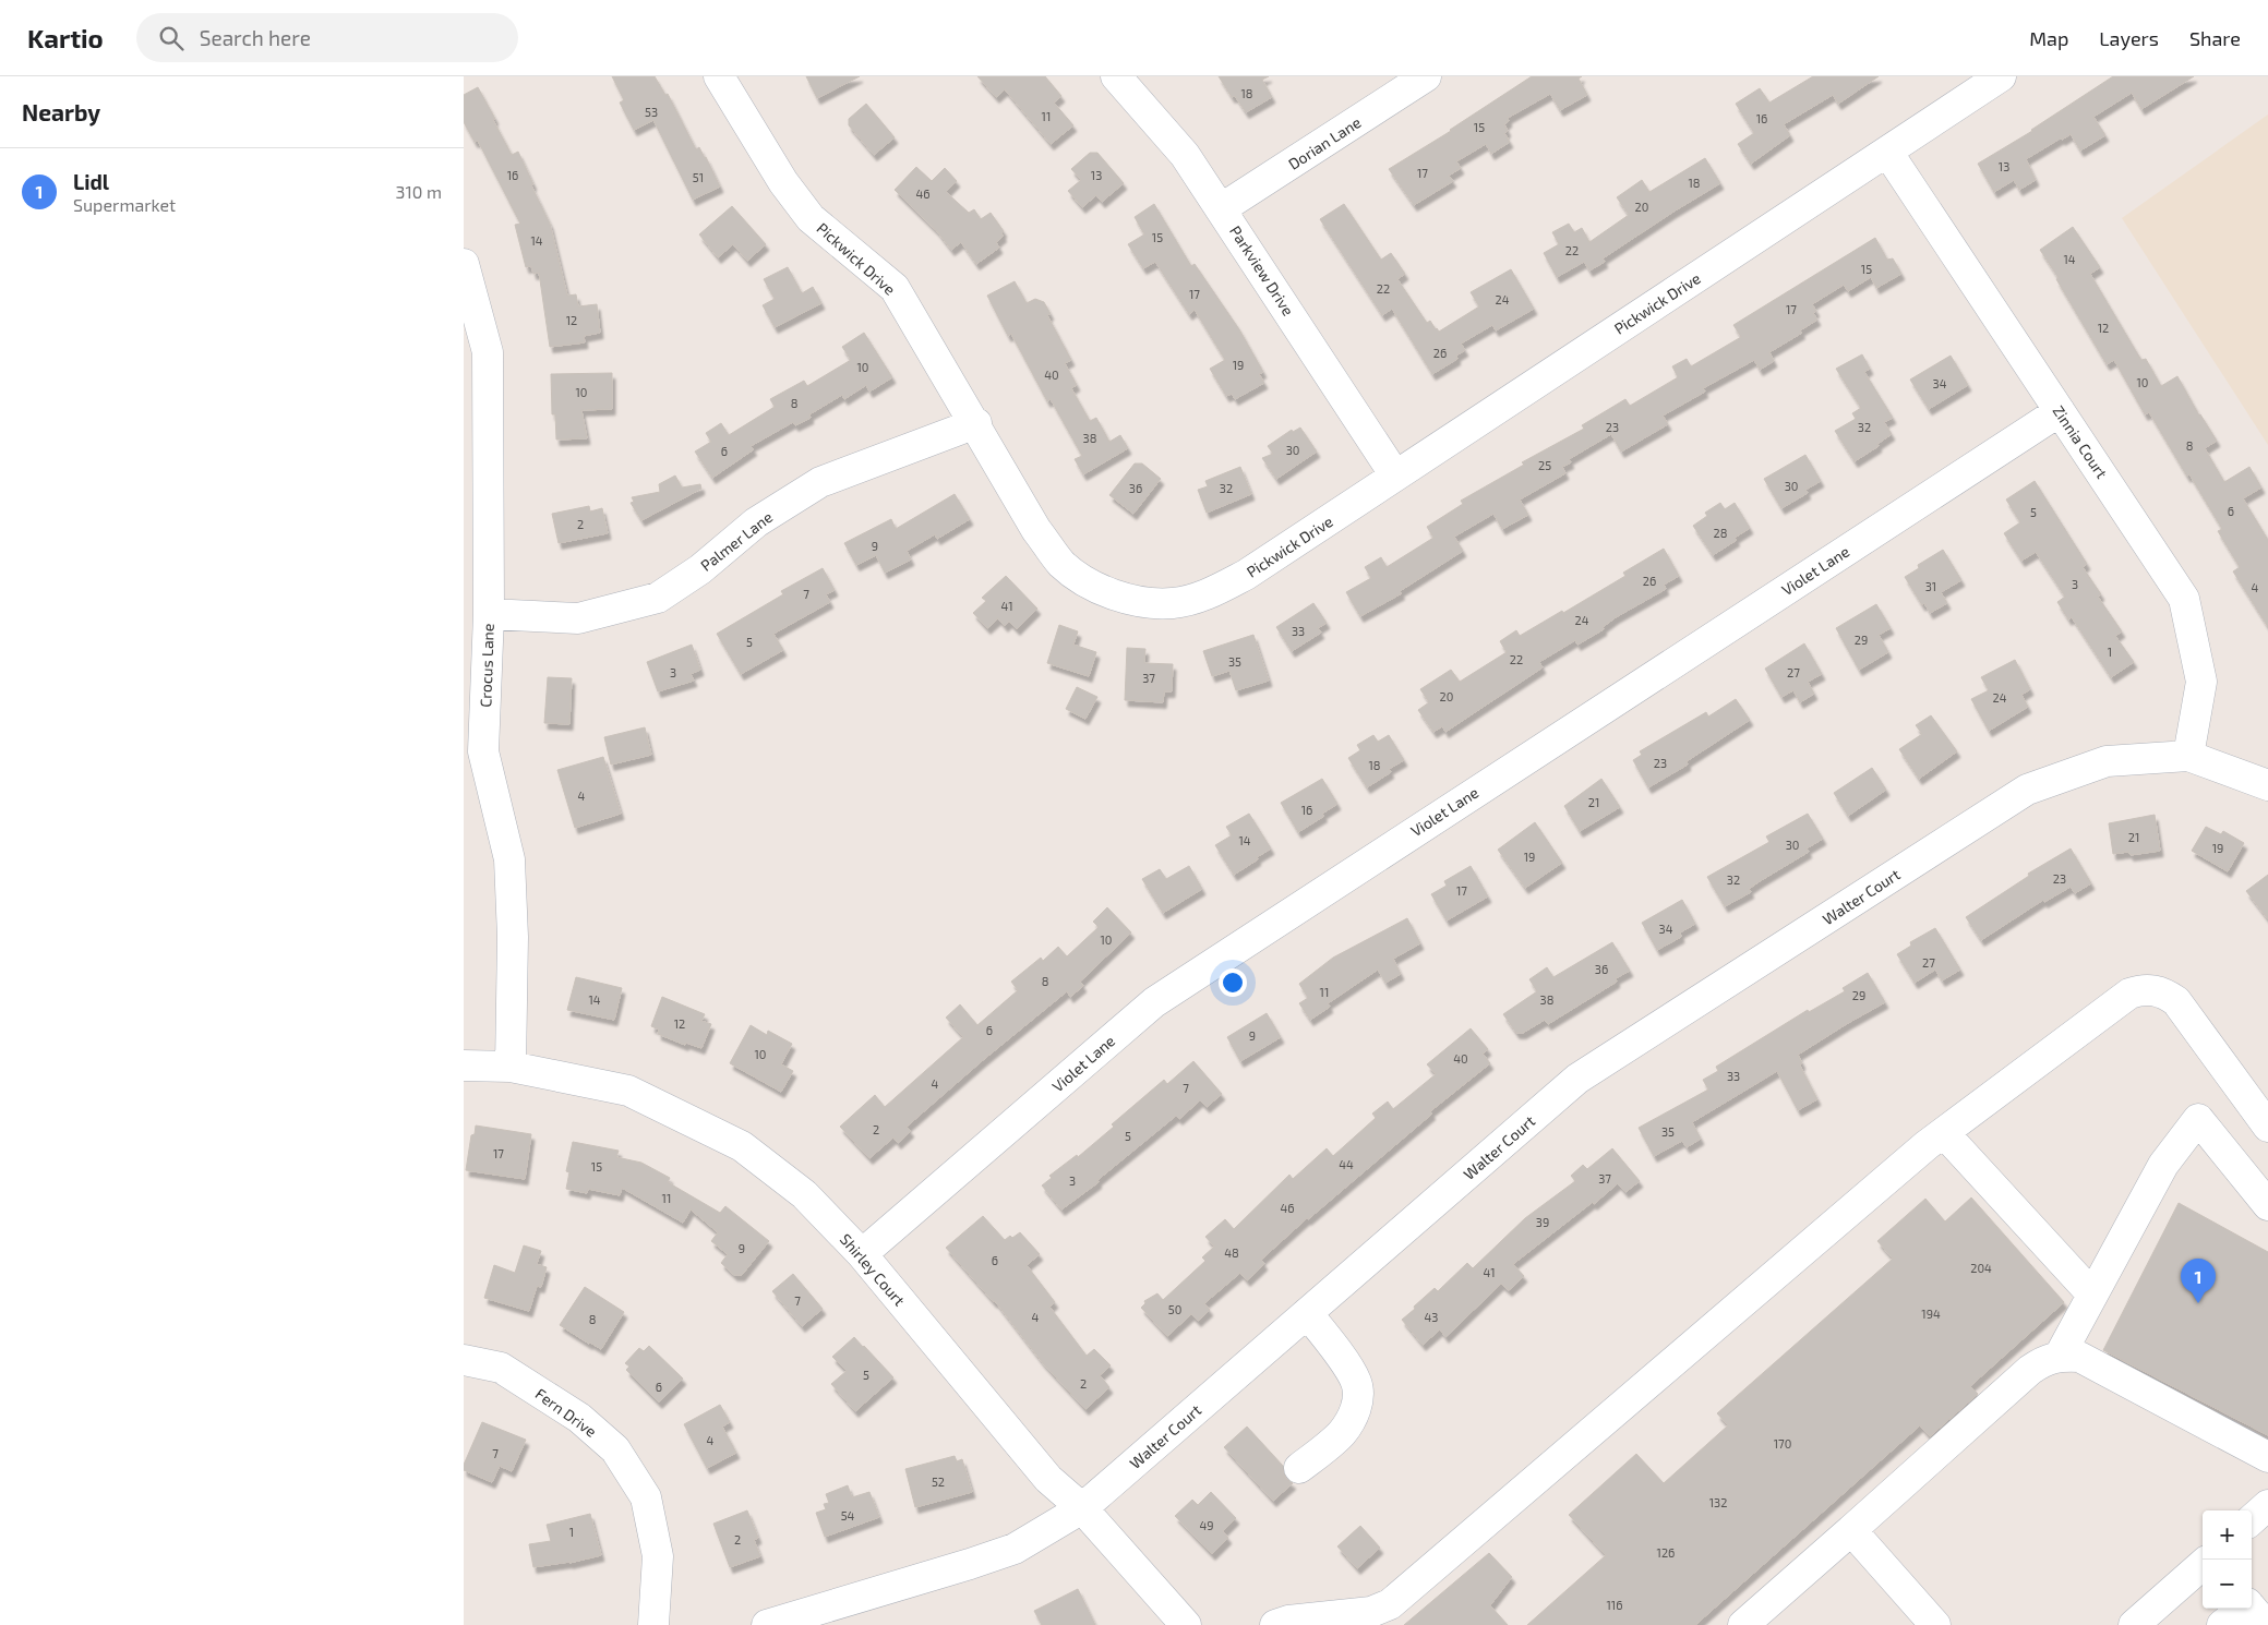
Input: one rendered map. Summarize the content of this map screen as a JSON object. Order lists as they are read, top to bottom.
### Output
{
  "streets": {
    "street": [
      "Dorian Lane",
      "Pickwick Drive",
      "Parkview Drive",
      "Zinnia Court",
      "Palmer Lane",
      "Violet Lane",
      "Crocus Lane",
      "Walter Court",
      "Shirley Court",
      "Fern Drive"
    ]
  },
  "crossings": [
    ["Dorian Lane", "Parkview Drive"],
    ["Pickwick Drive", "Parkview Drive"],
    ["Pickwick Drive", "Zinnia Court"],
    ["Pickwick Drive", "Palmer Lane"],
    ["Zinnia Court", "Violet Lane"],
    ["Zinnia Court", "Walter Court"],
    ["Palmer Lane", "Crocus Lane"],
    ["Violet Lane", "Shirley Court"],
    ["Crocus Lane", "Shirley Court"],
    ["Walter Court", "Shirley Court"]
  ],
  "house_numbers": [
    "18",
    "53",
    "11",
    "16",
    "15",
    "13",
    "17",
    "16",
    "13",
    "51",
    "18",
    "46",
    "20",
    "15",
    "14",
    "22",
    "14",
    "15",
    "22",
    "17",
    "24",
    "17",
    "12",
    "12",
    "26",
    "19",
    "10",
    "40",
    "10",
    "34",
    "10",
    "8",
    "23",
    "32",
    "38",
    "8",
    "30",
    "6",
    "25",
    "30",
    "36",
    "32",
    "6",
    "5",
    "2",
    "28",
    "9",
    "26",
    "3",
    "31",
    "4",
    "7",
    "41",
    "24",
    "33",
    "29",
    "5",
    "1",
    "22",
    "35",
    "3",
    "27",
    "37",
    "20",
    "24",
    "23",
    "18",
    "4",
    "21",
    "16",
    "21",
    "14",
    "30",
    "19",
    "19",
    "23",
    "32",
    "17",
    "34",
    "10",
    "27",
    "36",
    "8",
    "11",
    "29",
    "14",
    "38",
    "12",
    "6",
    "9",
    "10",
    "40",
    "33",
    "4",
    "7",
    "2",
    "35",
    "5",
    "17",
    "44",
    "15",
    "37",
    "3",
    "11",
    "46",
    "39",
    "9",
    "48",
    "6",
    "204",
    "41",
    "7",
    "50",
    "194",
    "4",
    "43",
    "8",
    "5",
    "2",
    "6",
    "4",
    "170",
    "7",
    "52",
    "132",
    "54",
    "49",
    "1",
    "2",
    "126",
    "116"
  ],
  "page": {
    "header": "Kartio",
    "search": "Search here",
    "nav": ["Map", "Layers", "Share"],
    "heading": "Nearby",
    "list": [
      {
        "mark": "1",
        "name": "Lidl",
        "note": "Supermarket",
        "value": "310 m"
      }
    ],
    "pins": "1",
    "map_buttons": ["+", "−"]
  }
}
